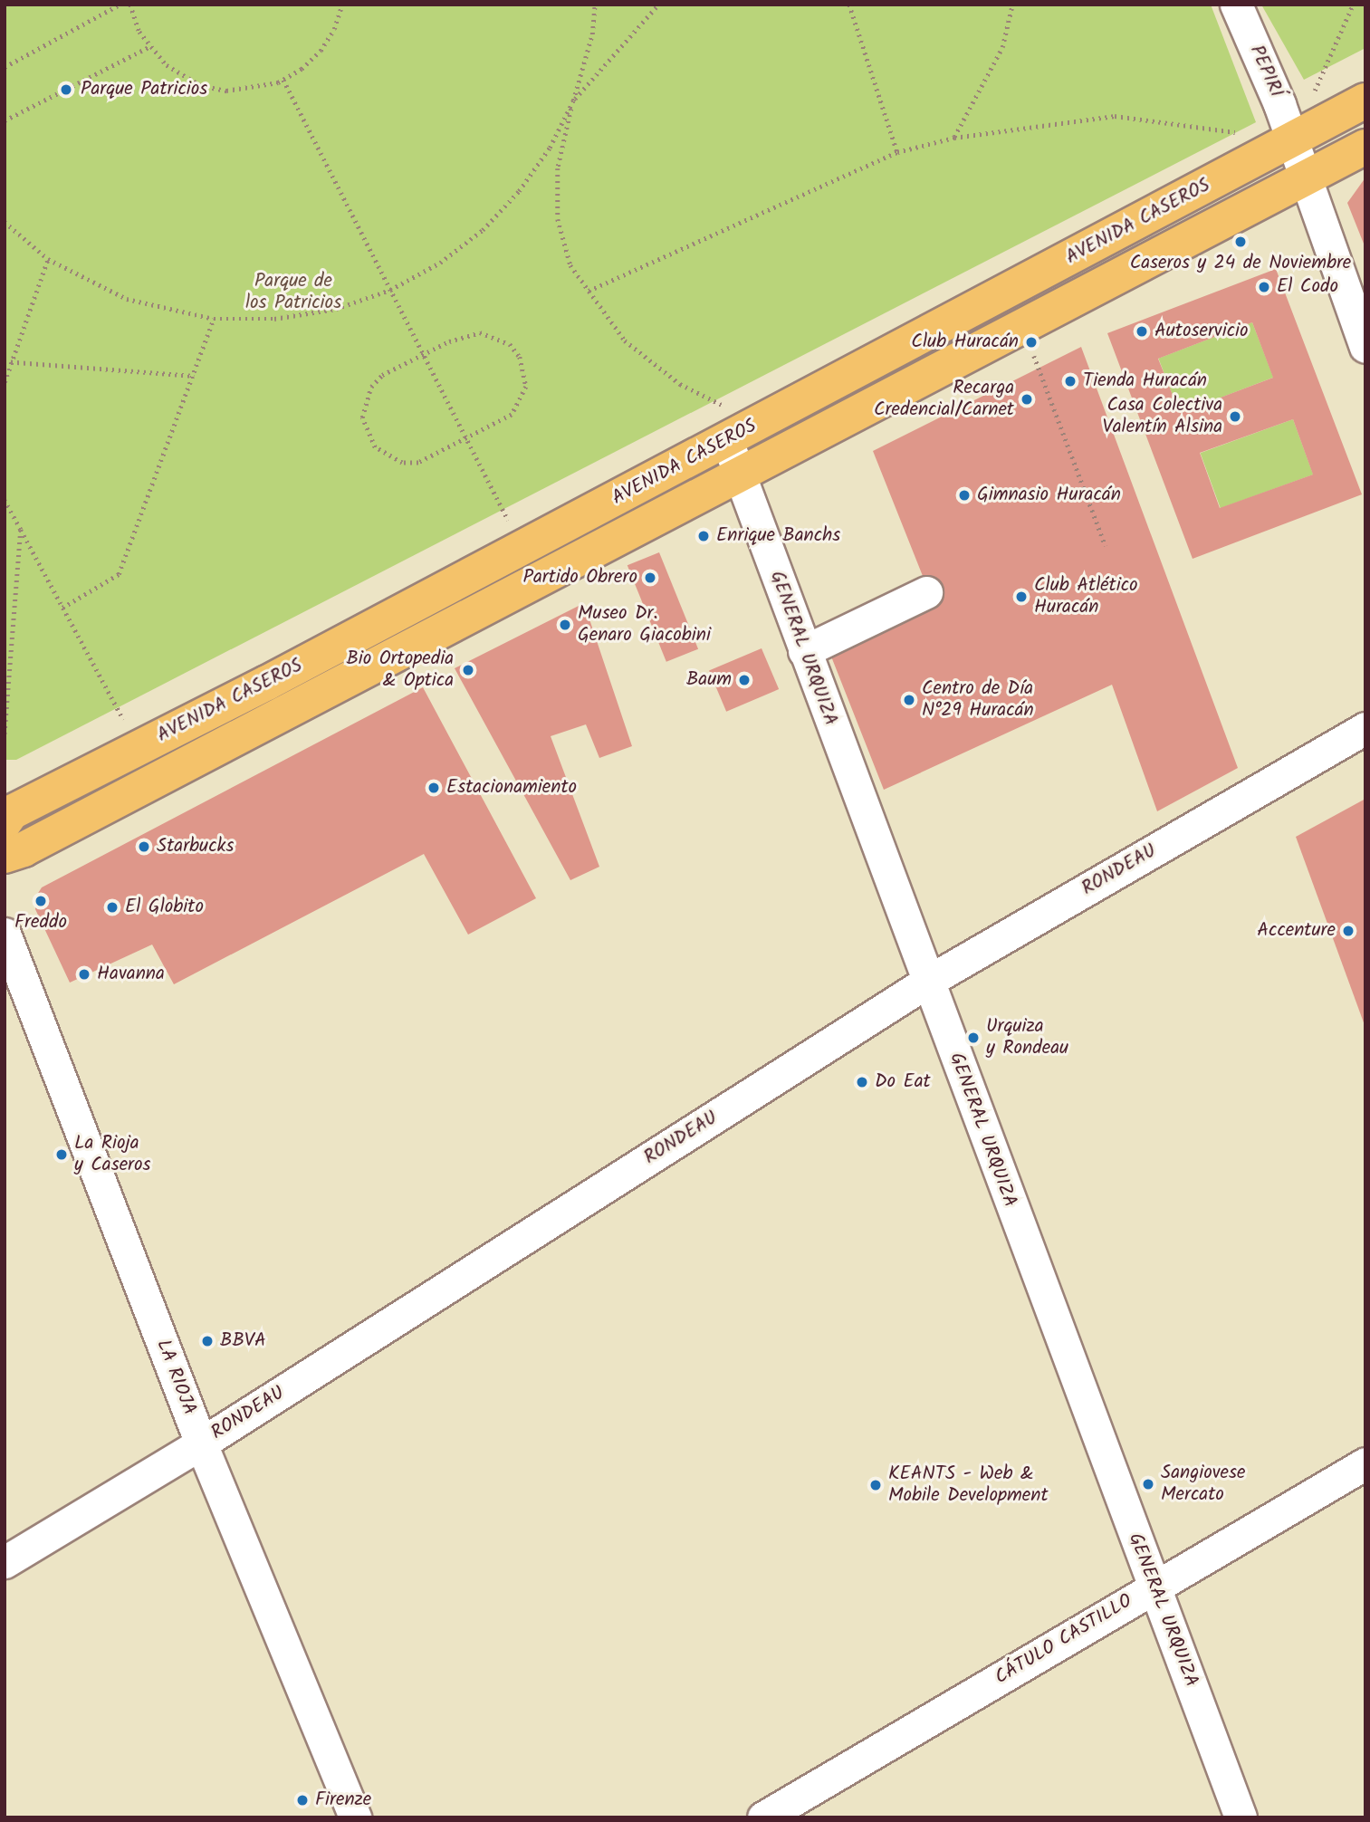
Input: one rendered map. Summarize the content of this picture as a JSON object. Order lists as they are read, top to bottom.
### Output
{
  "streets": {
    "main road": ["AVENIDA CASEROS"],
    "street": [
      "PEPIRÍ",
      "GENERAL URQUIZA",
      "RONDEAU",
      "LA RIOJA",
      "CÁTULO CASTILLO"
    ]
  },
  "crossings": [
    ["PEPIRÍ", "AVENIDA CASEROS"],
    ["AVENIDA CASEROS", "GENERAL URQUIZA"],
    ["GENERAL URQUIZA", "RONDEAU"],
    ["GENERAL URQUIZA", "CÁTULO CASTILLO"],
    ["RONDEAU", "LA RIOJA"]
  ],
  "parks": ["Parque de los Patricios"],
  "places": [
    "Parque Patricios",
    "Caseros y 24 de Noviembre",
    "El Codo",
    "Autoservicio",
    "Club Huracán",
    "Tienda Huracán",
    "Recarga Credencial/Carnet",
    "Casa Colectiva Valentín Alsina",
    "Gimnasio Huracán",
    "Enrique Banchs",
    "Partido Obrero",
    "Club Atlético Huracán",
    "Museo Dr. Genaro Giacobini",
    "Bio Ortopedia & Optica",
    "Baum",
    "Centro de Día N°29 Huracán",
    "Estacionamiento",
    "Starbucks",
    "Freddo",
    "El Globito",
    "Accenture",
    "Havanna",
    "Urquiza y Rondeau",
    "Do Eat",
    "La Rioja y Caseros",
    "BBVA",
    "Sangiovese Mercato",
    "KEANTS - Web & Mobile Development",
    "Firenze"
  ]
}
